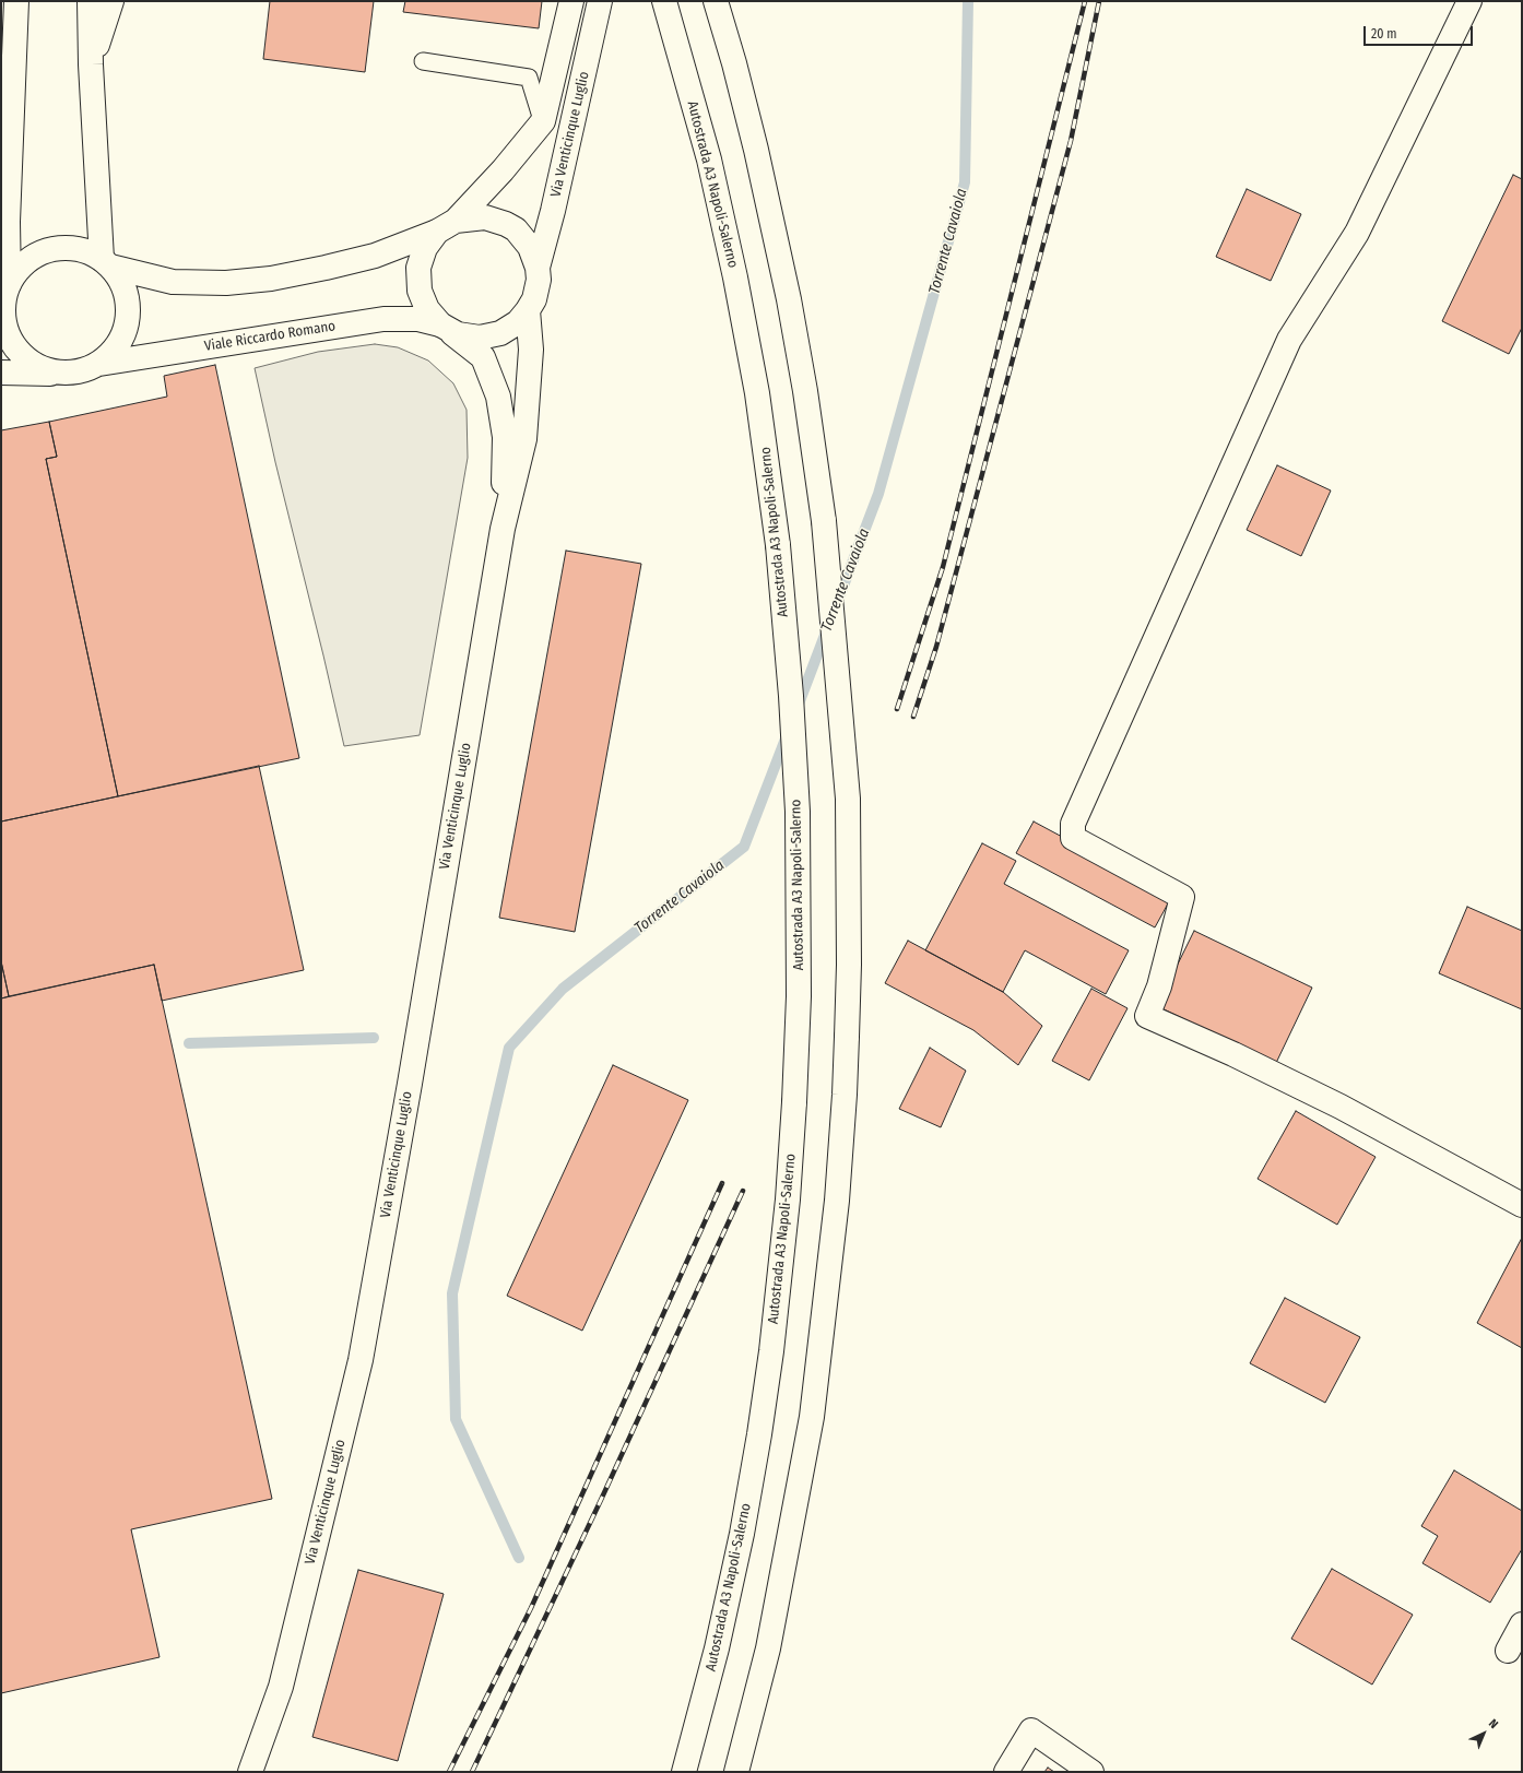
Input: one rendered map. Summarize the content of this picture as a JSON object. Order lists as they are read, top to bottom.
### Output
{
  "streets": {
    "main road": ["Via Venticinque Luglio", "Autostrada A3 Napoli-Salerno", "Viale Riccardo Romano"]
  },
  "crossings": [
    ["Via Venticinque Luglio", "Viale Riccardo Romano"]
  ],
  "water": ["Torrente Cavaiola"],
  "scale_bar": "20 m",
  "north": "top right"
}
